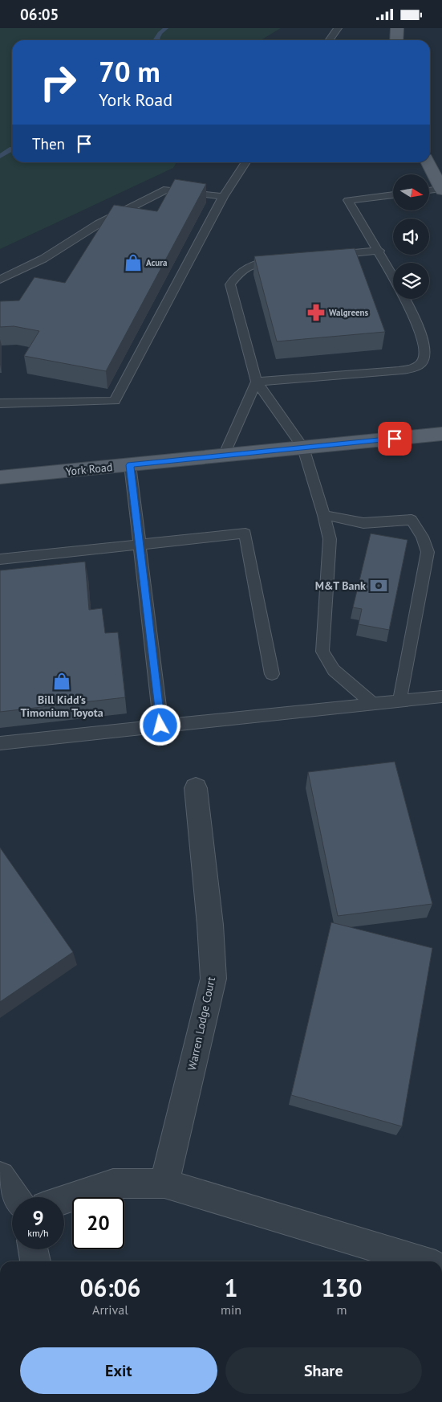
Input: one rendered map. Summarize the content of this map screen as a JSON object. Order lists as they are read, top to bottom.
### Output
{
  "streets": {
    "main road": ["York Road"],
    "street": ["Warren Lodge Court"]
  },
  "places": {
    "shop": ["Acura", "Bill Kidd's Timonium Toyota"],
    "pharmacy": ["Walgreens"],
    "bank": ["M&T Bank"]
  },
  "north": "right",
  "page": {
    "status": "06:05",
    "turn": ["70 m", "York Road"],
    "then": "Then",
    "speed": "9 km/h",
    "limit": "20",
    "eta": [
      "06:06",
      "Arrival",
      "1",
      "min",
      "130",
      "m"
    ],
    "buttons": ["Exit", "Share"]
  }
}
